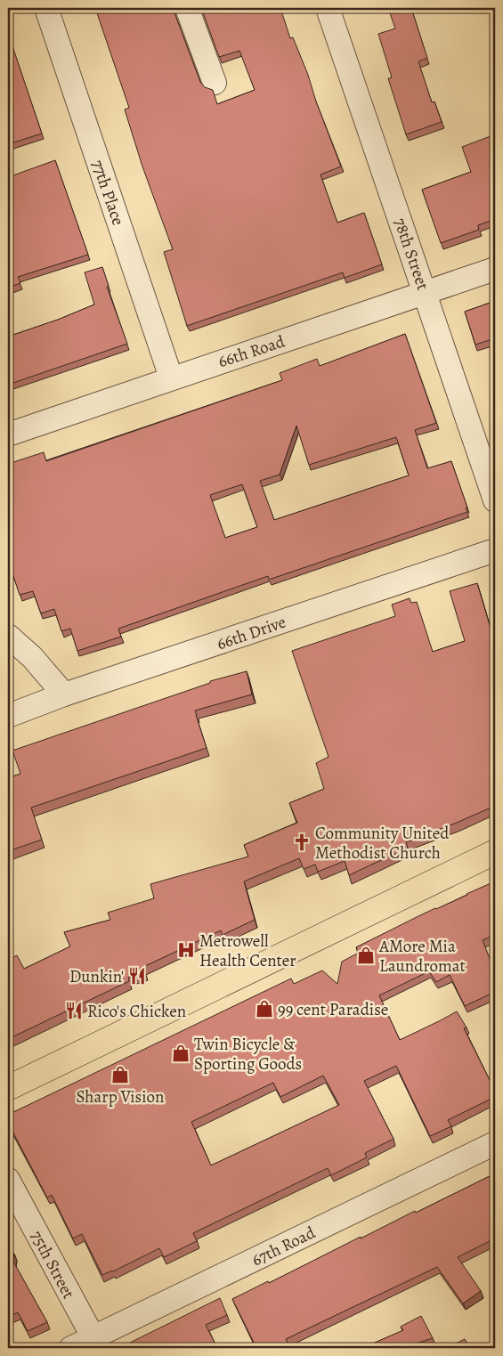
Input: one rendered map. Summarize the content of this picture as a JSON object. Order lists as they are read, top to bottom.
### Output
{
  "streets": {
    "street": [
      "77th Place",
      "78th Street",
      "66th Road",
      "66th Drive",
      "67th Road",
      "75th Street"
    ]
  },
  "crossings": [
    ["77th Place", "66th Road"],
    ["78th Street", "66th Road"],
    ["67th Road", "75th Street"]
  ],
  "places": {
    "church": ["Community United Methodist Church"],
    "hospital": ["Metrowell Health Center"],
    "shop": [
      "AMore Mia Laundromat",
      "99 cent Paradise",
      "Twin Bicycle & Sporting Goods",
      "Sharp Vision"
    ],
    "restaurant": ["Dunkin'", "Rico's Chicken"]
  }
}
